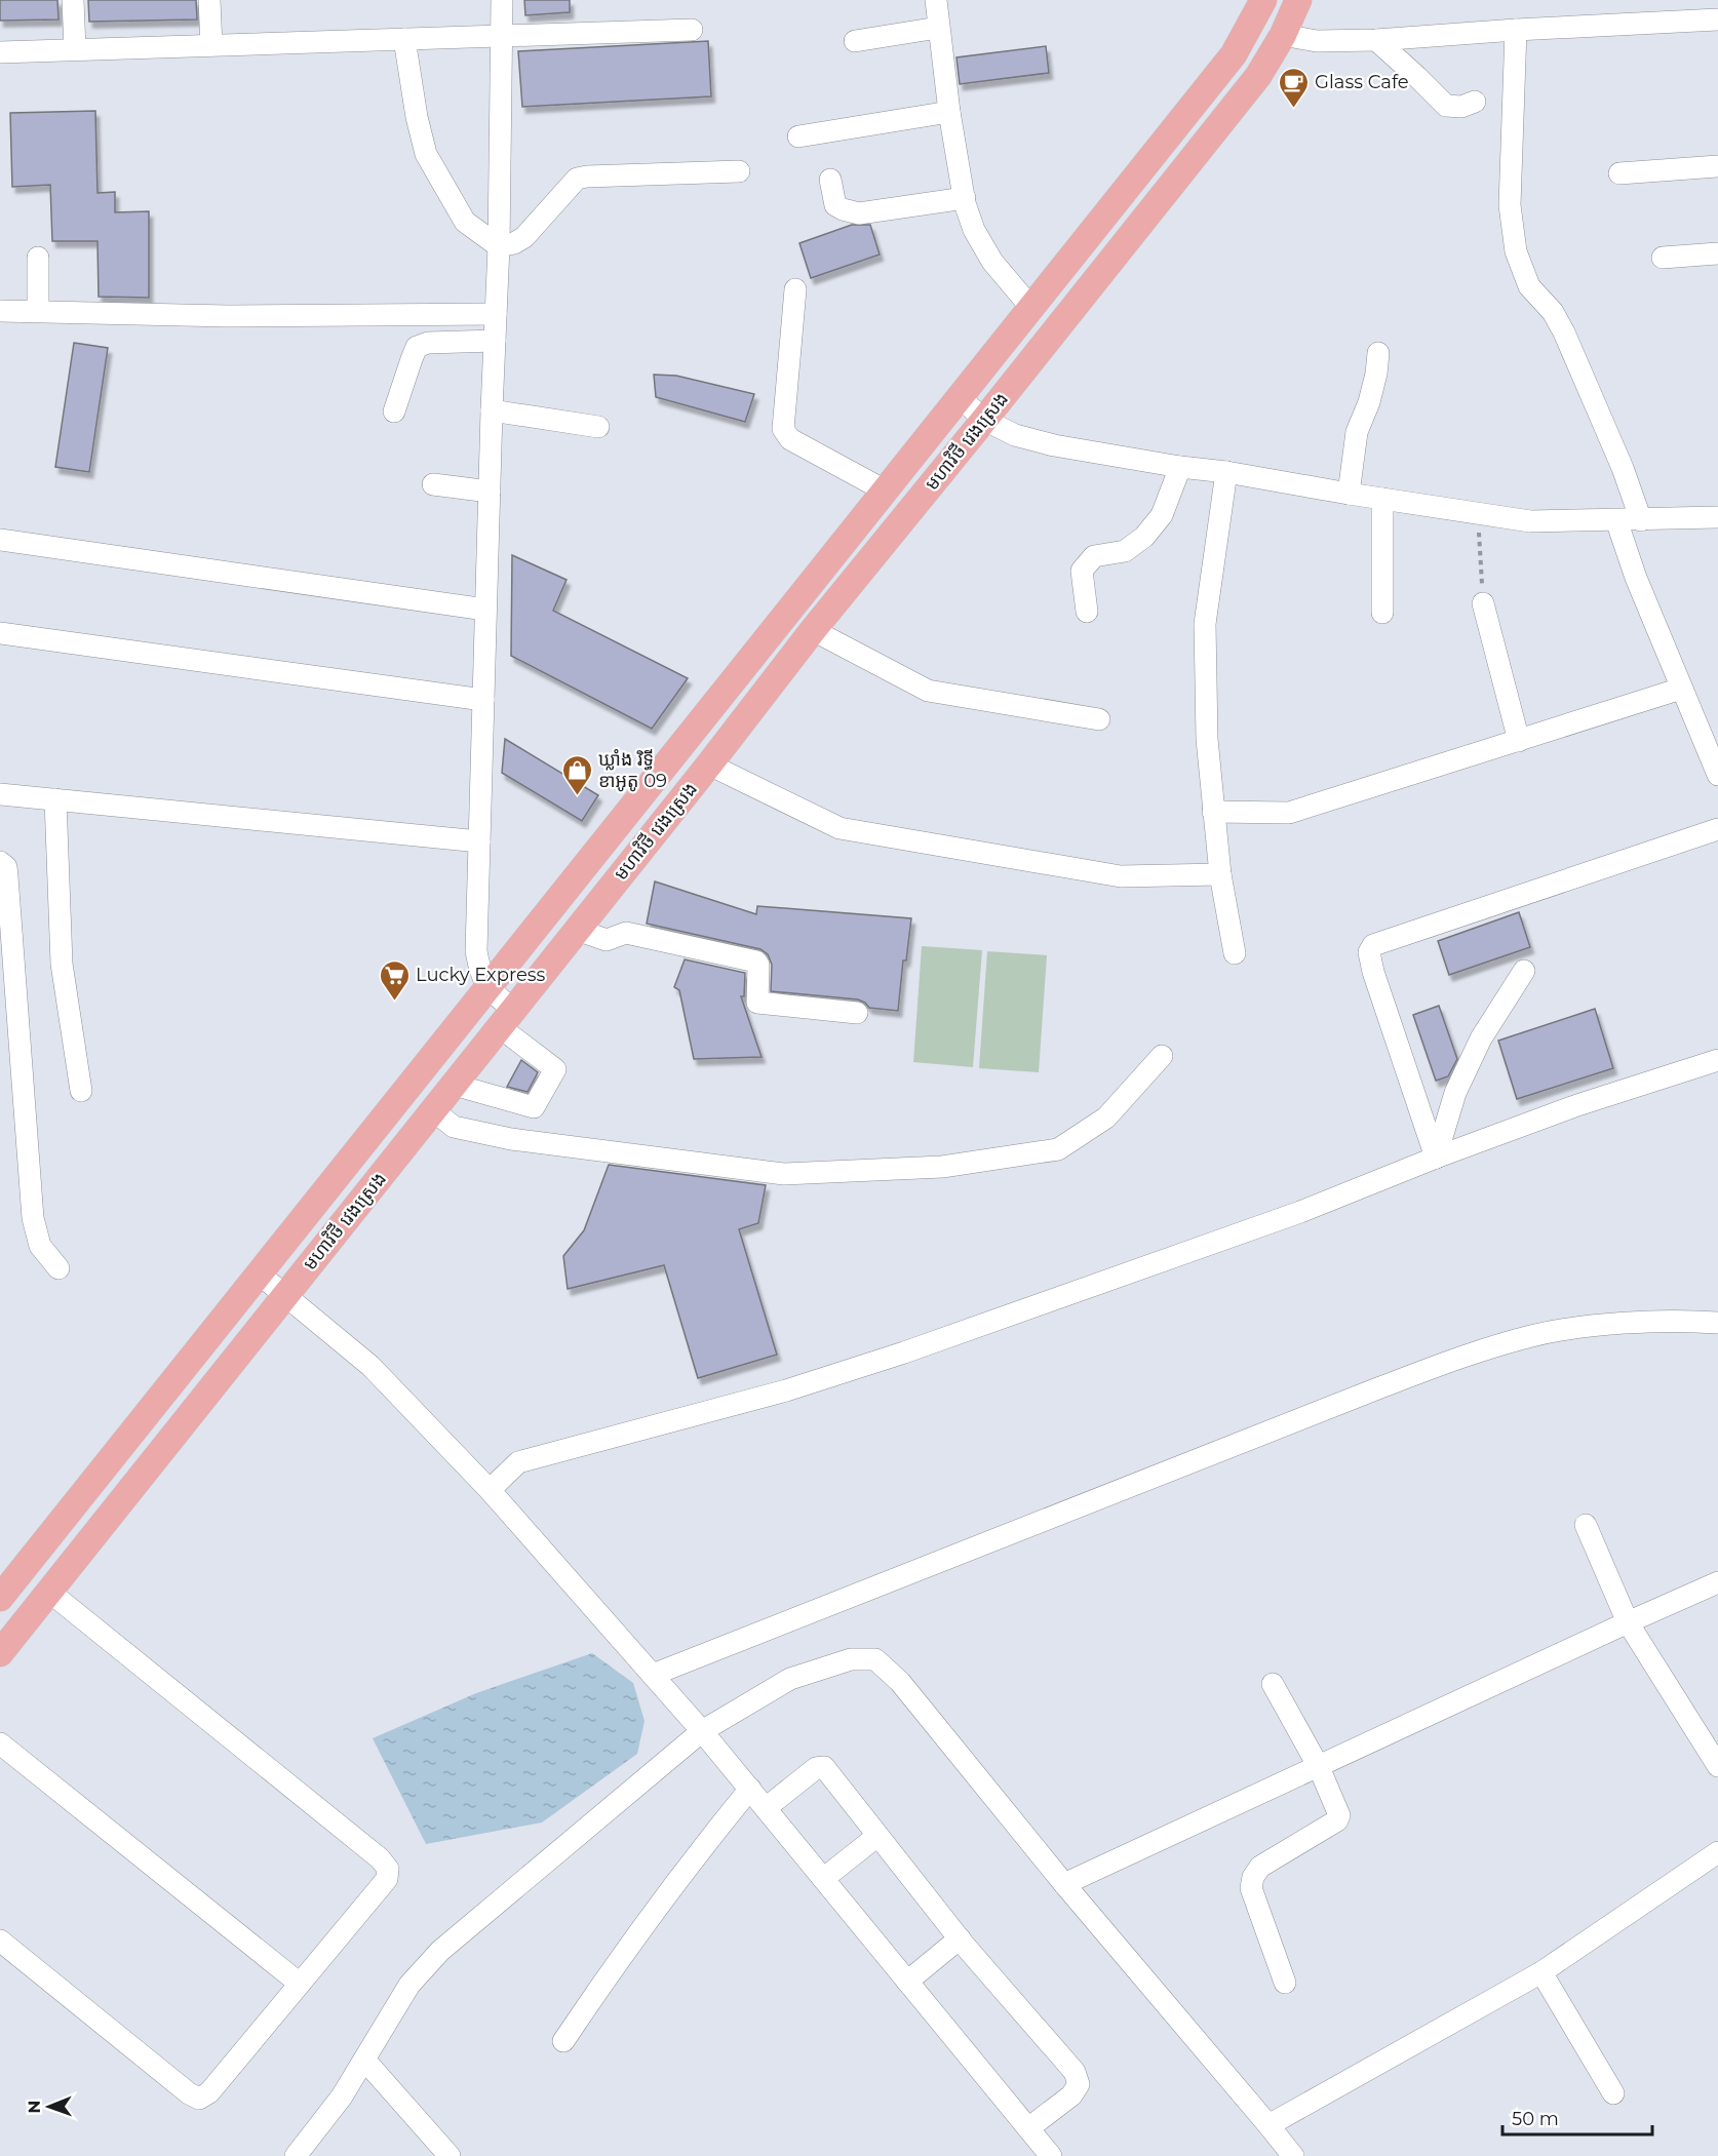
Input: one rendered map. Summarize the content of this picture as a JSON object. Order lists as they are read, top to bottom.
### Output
{
  "streets": {
    "main road": ["មហាវិថី វេងស្រេង"]
  },
  "places": {
    "cafe": ["Glass Cafe"],
    "shop": ["ឃ្លាំង រិទ្ធី ខាអូតូ 09"],
    "supermarket": ["Lucky Express"]
  },
  "scale_bar": "50 m",
  "north": "left"
}
